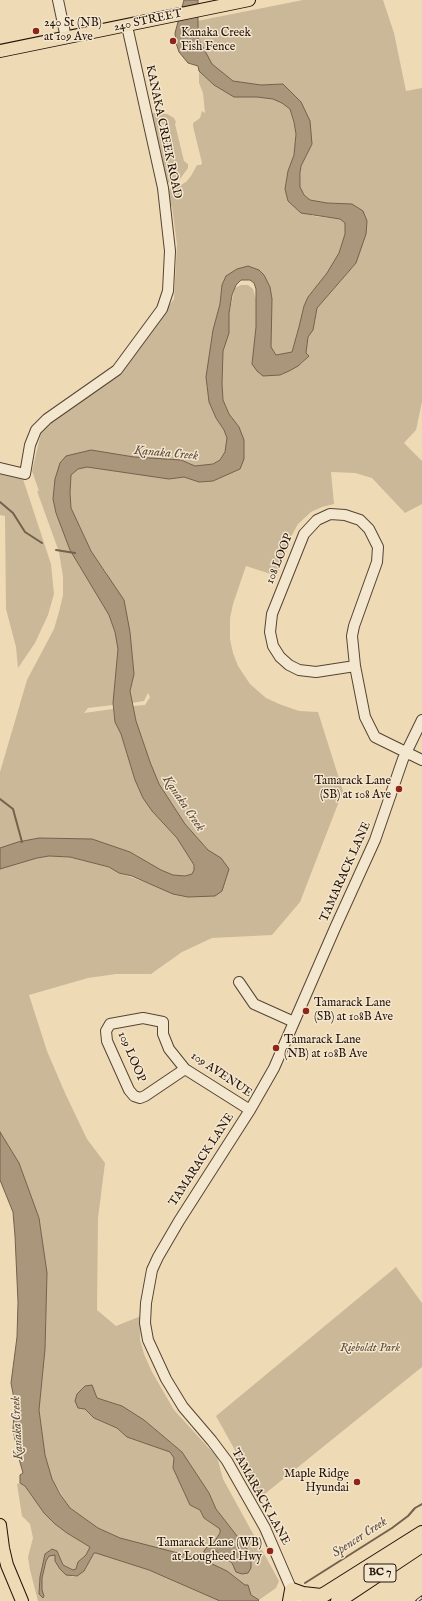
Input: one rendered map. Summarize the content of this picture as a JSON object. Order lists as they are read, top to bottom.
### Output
{
  "streets": {
    "highway": ["BC 7"],
    "main road": ["240 STREET"],
    "street": [
      "KANAKA CREEK ROAD",
      "108 LOOP",
      "TAMARACK LANE",
      "109 LOOP",
      "109 AVENUE"
    ]
  },
  "crossings": [
    ["240 STREET", "KANAKA CREEK ROAD"],
    ["108 LOOP", "TAMARACK LANE"],
    ["TAMARACK LANE", "109 AVENUE"],
    ["109 LOOP", "109 AVENUE"]
  ],
  "water": ["Kanaka Creek", "Spencer Creek"],
  "parks": ["Rieboldt Park"],
  "places": [
    "240 St (NB) at 109 Ave",
    "Kanaka Creek Fish Fence",
    "Tamarack Lane (SB) at 108 Ave",
    "Tamarack Lane (SB) at 108B Ave",
    "Tamarack Lane (NB) at 108B Ave",
    "Maple Ridge Hyundai",
    "Tamarack Lane (WB) at Lougheed Hwy"
  ]
}
